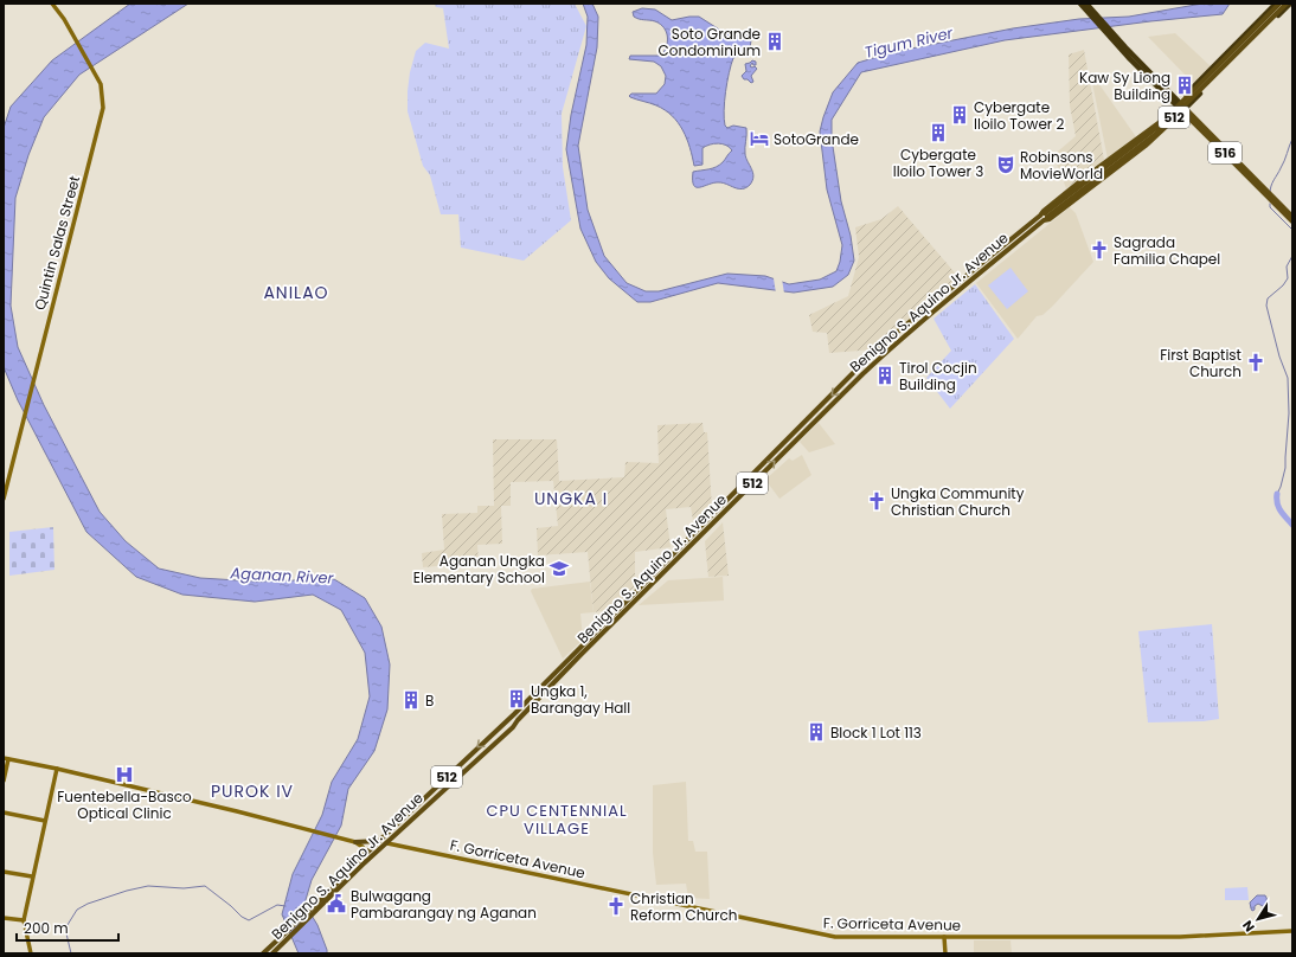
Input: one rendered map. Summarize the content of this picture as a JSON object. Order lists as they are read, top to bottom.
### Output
{
  "streets": {
    "highway": ["512", "516", "Benigno S. Aquino Jr. Avenue"],
    "main road": ["Quintin Salas Street", "F. Gorriceta Avenue"]
  },
  "crossings": [
    ["512", "Benigno S. Aquino Jr. Avenue"],
    ["516", "Benigno S. Aquino Jr. Avenue"],
    ["Benigno S. Aquino Jr. Avenue", "F. Gorriceta Avenue"]
  ],
  "districts": [
    "ANILAO",
    "UNGKA I",
    "PUROK IV",
    "CPU CENTENNIAL VILLAGE"
  ],
  "water": ["Tigum River", "Aganan River"],
  "places": {
    "building": [
      "Soto Grande Condominium",
      "Kaw Sy Liong Building",
      "Cybergate Iloilo Tower 2",
      "Cybergate Iloilo Tower 3",
      "Tirol Cocjin Building",
      "Ungka 1, Barangay Hall",
      "B",
      "Block 1 Lot 113"
    ],
    "hotel": ["SotoGrande"],
    "theatre": ["Robinsons MovieWorld"],
    "church": [
      "Sagrada Familia Chapel",
      "First Baptist Church",
      "Ungka Community Christian Church",
      "Christian Reform Church"
    ],
    "school or university": ["Aganan Ungka Elementary School"],
    "hospital": ["Fuentebella-Basco Optical Clinic"],
    "public building": ["Bulwagang Pambarangay ng Aganan"]
  },
  "scale_bar": "200 m",
  "north": "bottom left"
}
